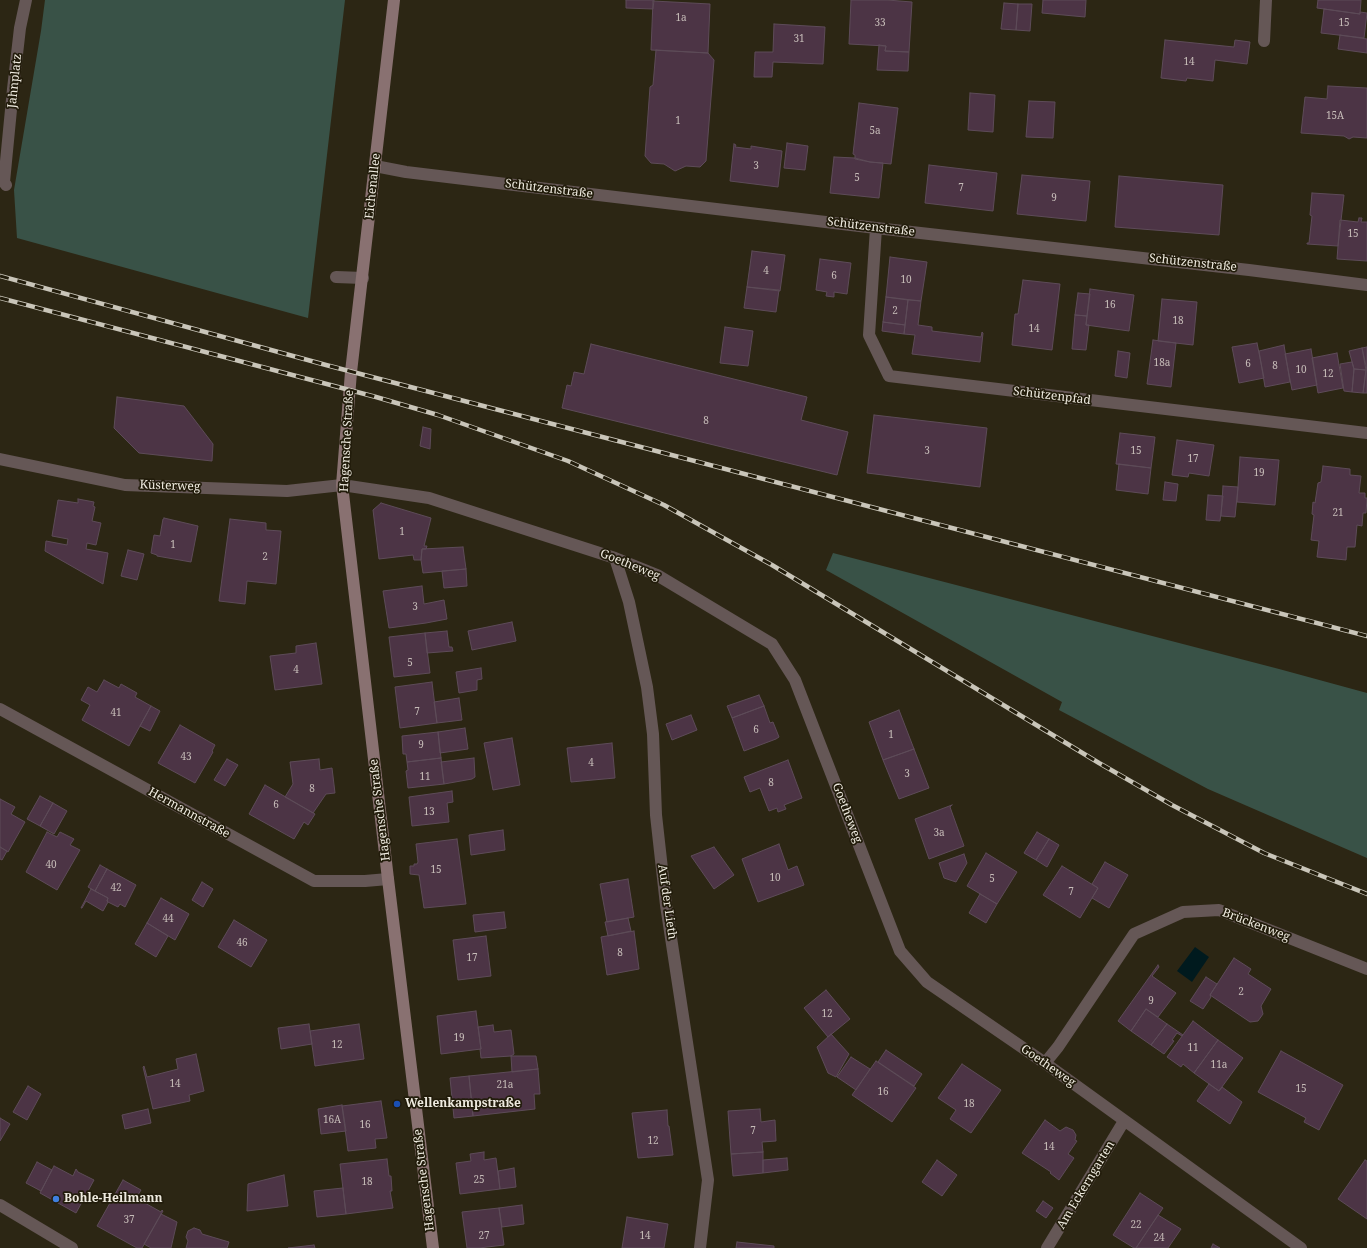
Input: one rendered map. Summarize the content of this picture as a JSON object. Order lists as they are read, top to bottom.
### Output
{
  "streets": {
    "street": [
      "Jahnplatz",
      "Eichenallee",
      "Schützenstraße",
      "Schützenpfad",
      "Hagensche Straße",
      "Küsterweg",
      "Goetheweg",
      "Hermannstraße",
      "Auf der Lieth",
      "Brückenweg",
      "Am Eckerngarten"
    ]
  },
  "crossings": [
    ["Eichenallee", "Schützenstraße"],
    ["Eichenallee", "Hagensche Straße"],
    ["Schützenstraße", "Schützenpfad"],
    ["Hagensche Straße", "Küsterweg"],
    ["Hagensche Straße", "Goetheweg"],
    ["Hagensche Straße", "Hermannstraße"],
    ["Küsterweg", "Goetheweg"],
    ["Goetheweg", "Auf der Lieth"],
    ["Goetheweg", "Brückenweg"],
    ["Goetheweg", "Am Eckerngarten"]
  ],
  "places": ["Wellenkampstraße", "Bohle-Heilmann"],
  "house_numbers": [
    "1a",
    "33",
    "15",
    "31",
    "14",
    "15A",
    "1",
    "5a",
    "3",
    "5",
    "7",
    "9",
    "15",
    "4",
    "6",
    "10",
    "16",
    "2",
    "18",
    "14",
    "18a",
    "6",
    "8",
    "10",
    "12",
    "8",
    "3",
    "15",
    "17",
    "19",
    "21",
    "1",
    "1",
    "2",
    "3",
    "5",
    "4",
    "7",
    "41",
    "6",
    "1",
    "9",
    "43",
    "4",
    "3",
    "11",
    "8",
    "8",
    "6",
    "13",
    "3a",
    "40",
    "15",
    "10",
    "5",
    "42",
    "7",
    "44",
    "46",
    "8",
    "17",
    "2",
    "9",
    "12",
    "19",
    "12",
    "11",
    "11a",
    "14",
    "21a",
    "15",
    "16",
    "18",
    "16A",
    "16",
    "7",
    "12",
    "14",
    "25",
    "18",
    "37",
    "22",
    "27",
    "14",
    "24"
  ]
}
